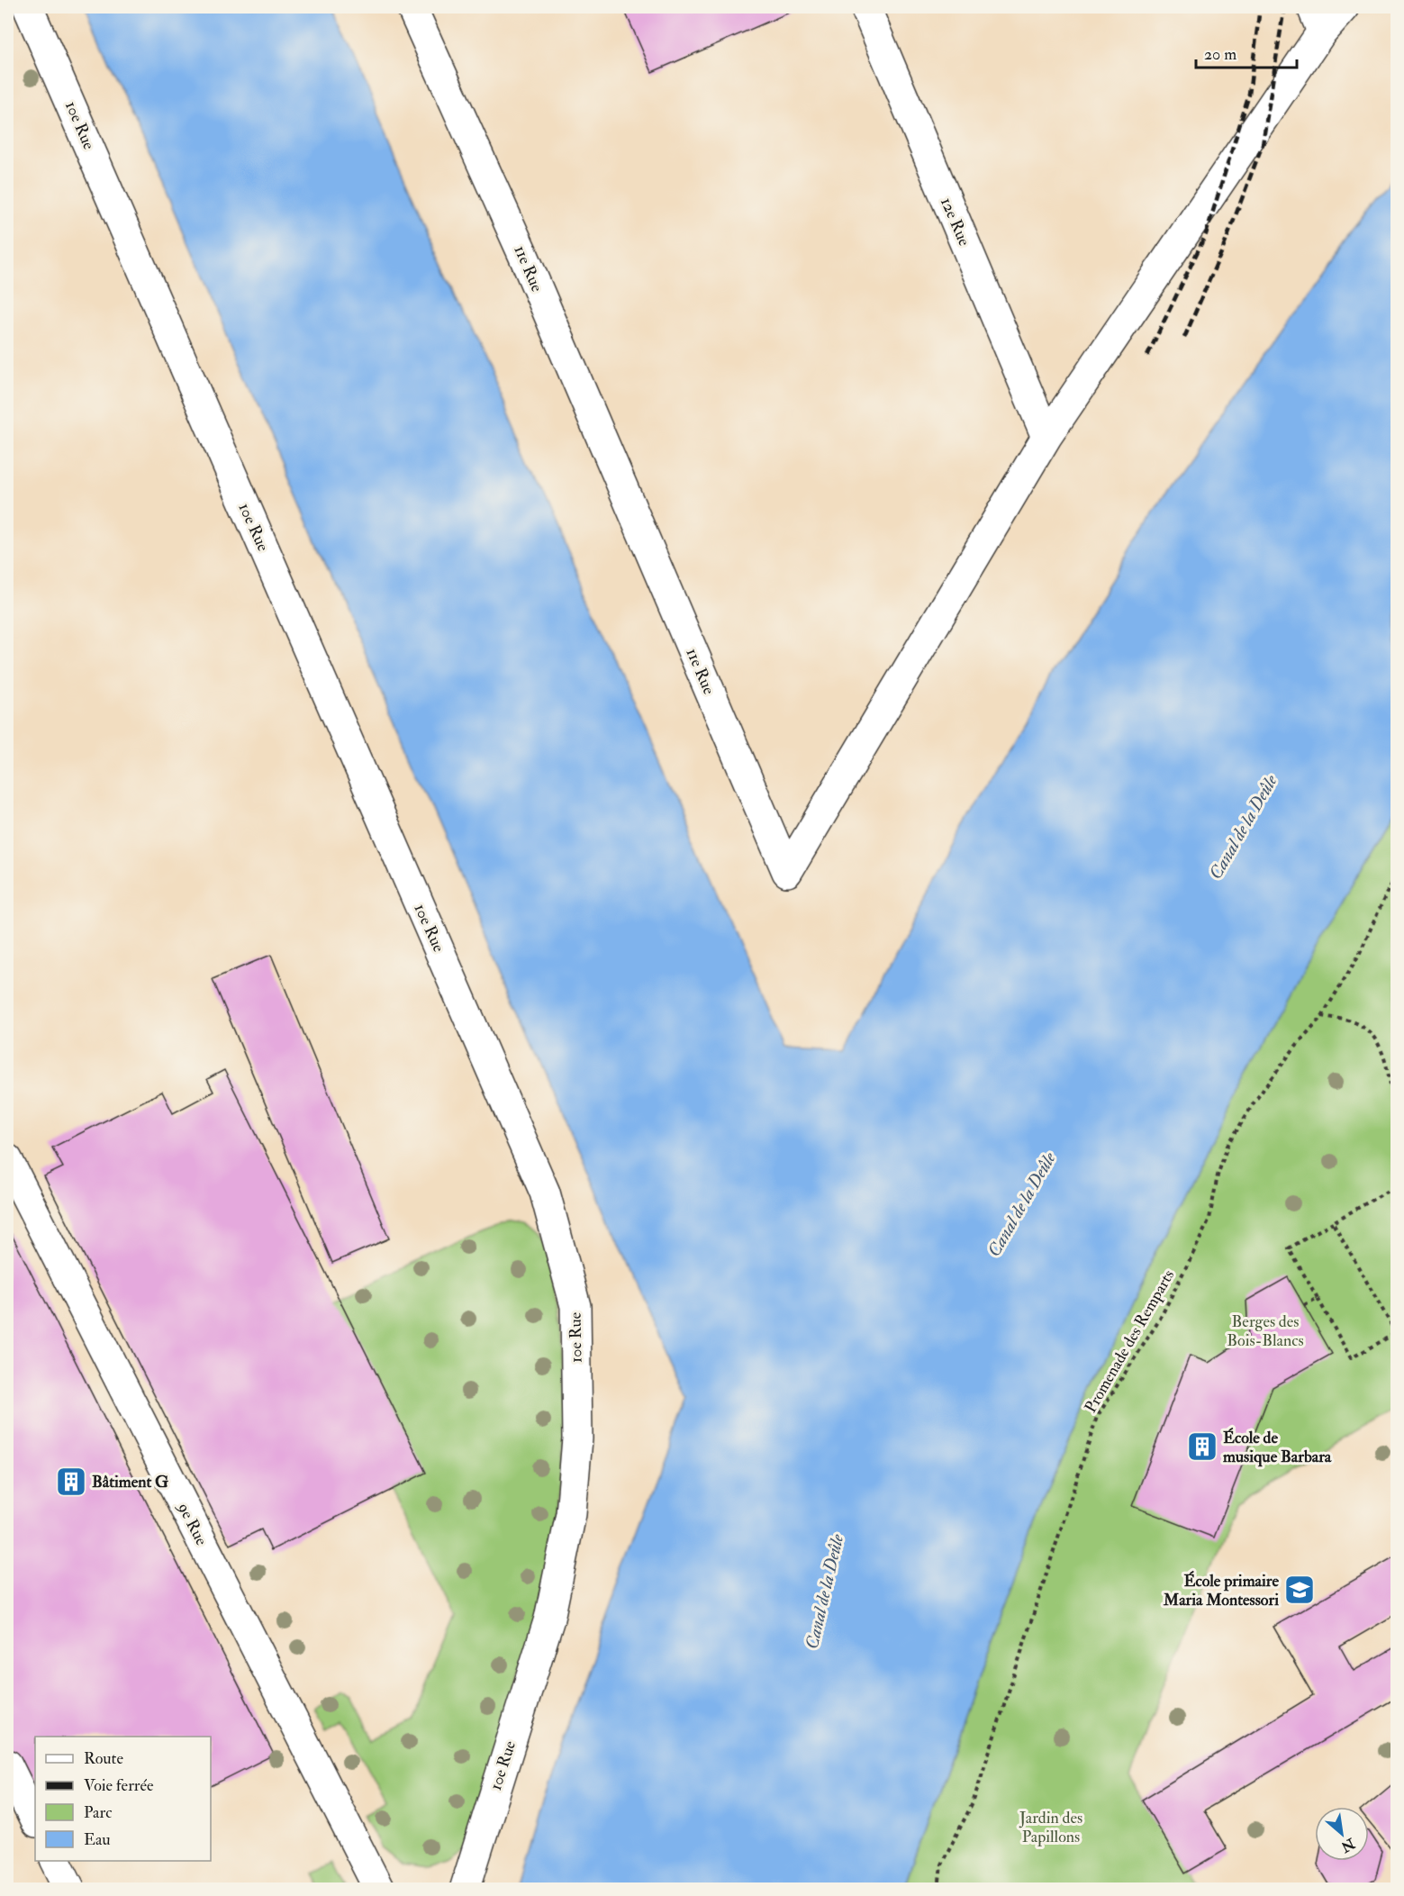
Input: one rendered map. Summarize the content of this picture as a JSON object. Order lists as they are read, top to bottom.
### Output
{
  "streets": {
    "lane": [
      "10e Rue",
      "12e Rue",
      "11e Rue",
      "9e Rue"
    ],
    "path": ["Promenade des Remparts"]
  },
  "crossings": [
    ["12e Rue", "11e Rue"]
  ],
  "water": ["Canal de la Deûle"],
  "parks": ["Berges des Bois-Blancs", "Jardin des Papillons"],
  "places": {
    "building": ["École de musique Barbara", "Bâtiment G"],
    "school or university": ["École primaire Maria Montessori"]
  },
  "legend": [
    "Route",
    "Voie ferrée",
    "Parc",
    "Eau"
  ],
  "scale_bar": "20 m",
  "north": "bottom right"
}
